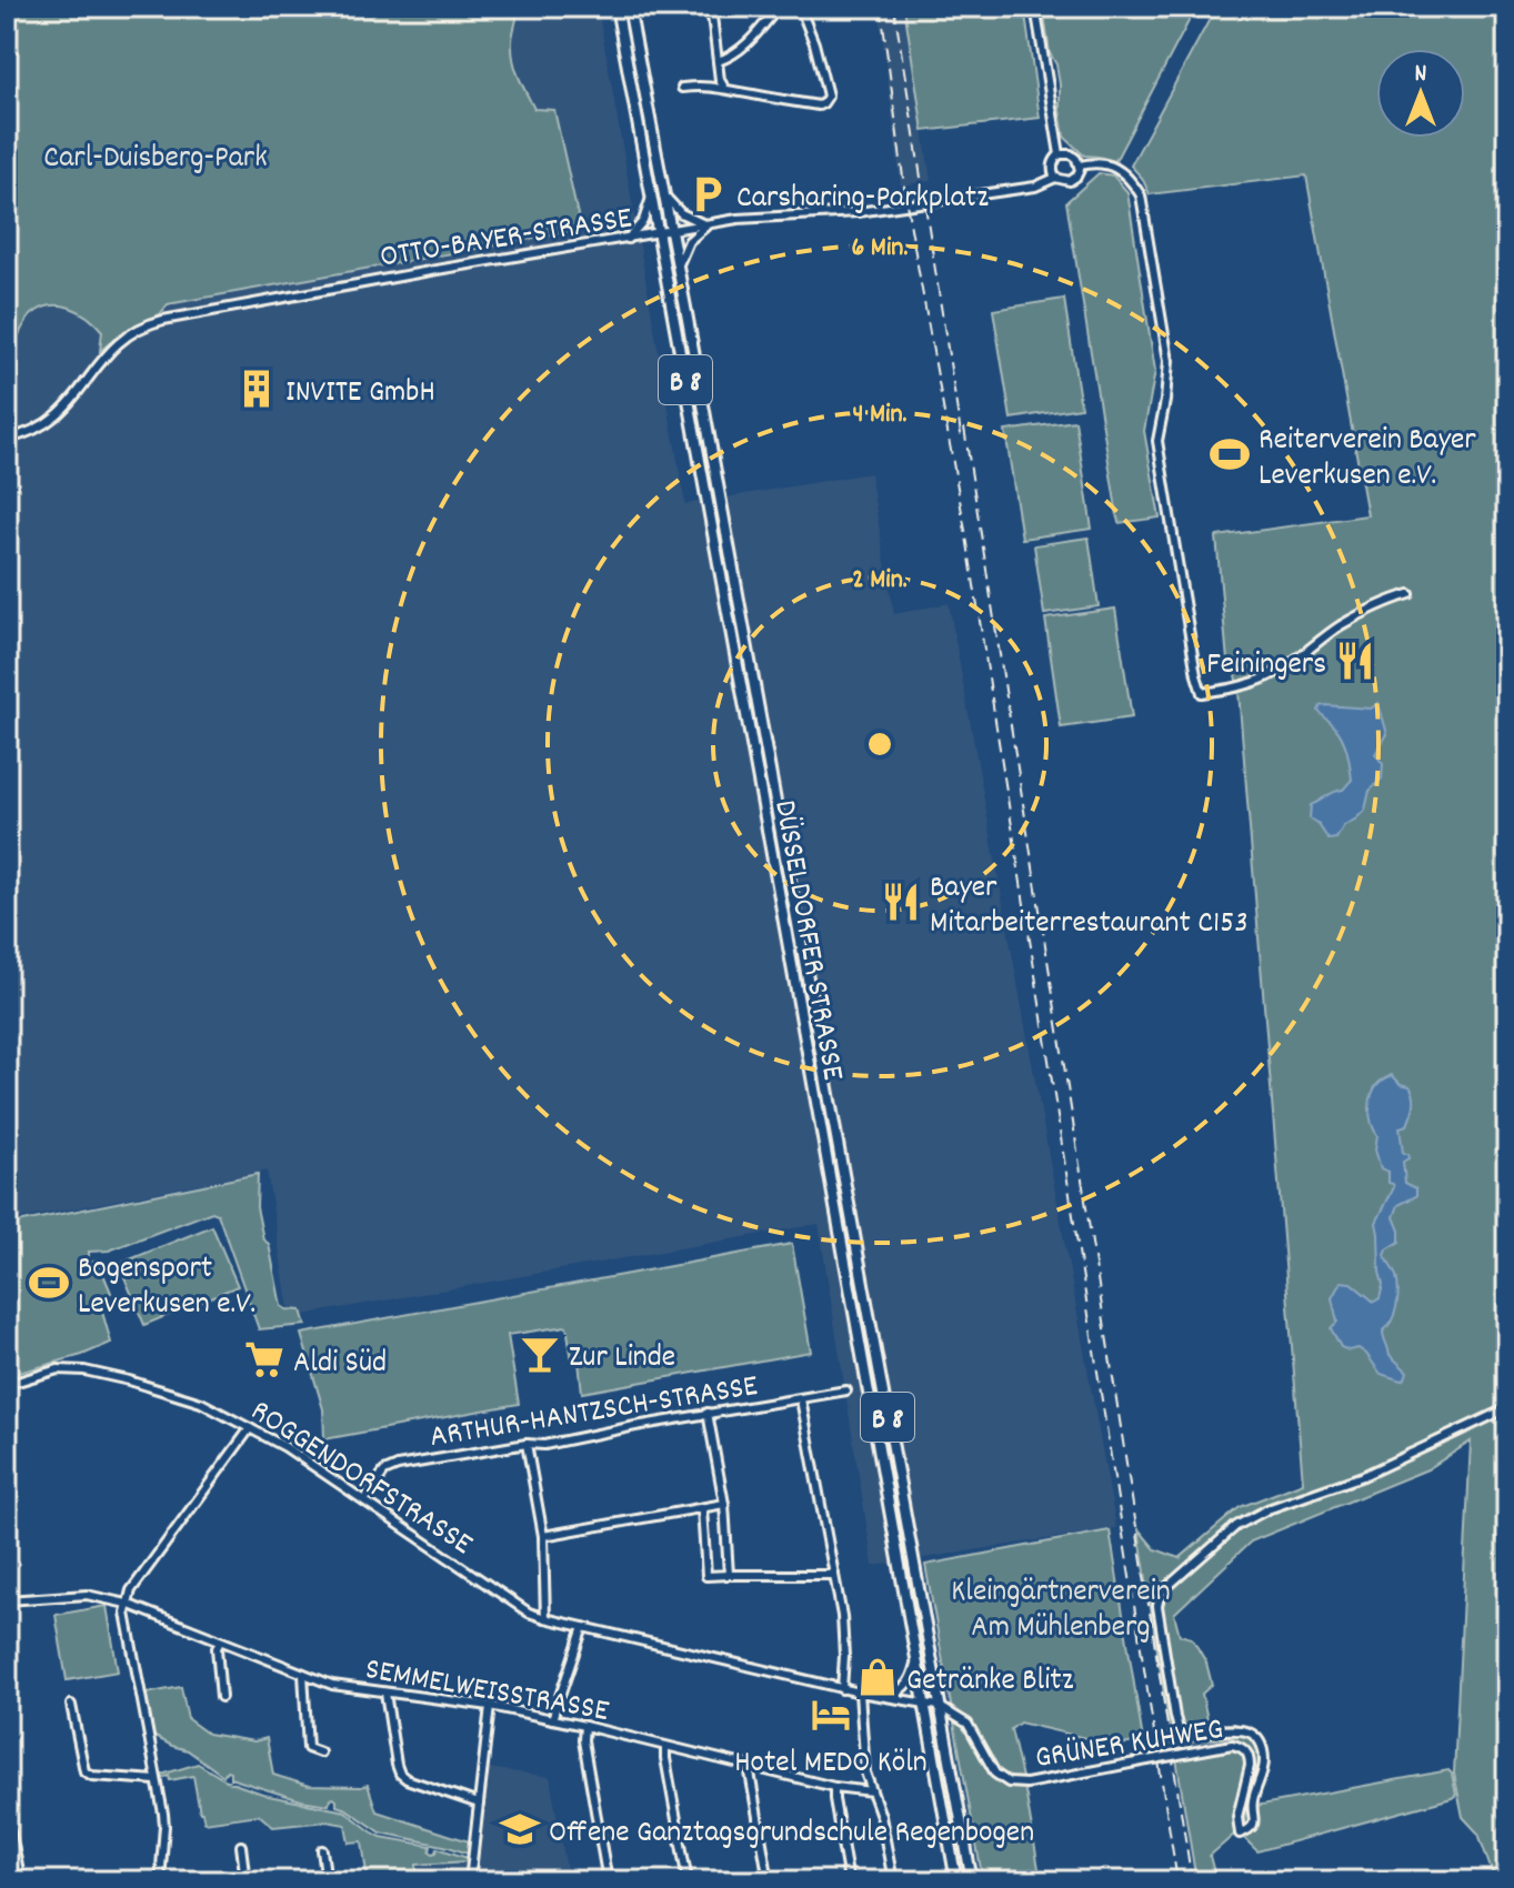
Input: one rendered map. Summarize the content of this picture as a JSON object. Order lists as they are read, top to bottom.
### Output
{
  "streets": {
    "main road": ["B 8", "DÜSSELDORFER STRASSE"],
    "street": [
      "OTTO-BAYER-STRASSE",
      "ARTHUR-HANTZSCH-STRASSE",
      "ROGGENDORFSTRASSE",
      "SEMMELWEISSTRASSE",
      "GRÜNER KUHWEG"
    ]
  },
  "crossings": [
    ["OTTO-BAYER-STRASSE", "DÜSSELDORFER STRASSE"],
    ["DÜSSELDORFER STRASSE", "ROGGENDORFSTRASSE"],
    ["DÜSSELDORFER STRASSE", "GRÜNER KUHWEG"],
    ["ARTHUR-HANTZSCH-STRASSE", "ROGGENDORFSTRASSE"],
    ["ROGGENDORFSTRASSE", "GRÜNER KUHWEG"]
  ],
  "parks": ["Carl-Duisberg-Park", "Kleingärtnerverein Am Mühlenberg"],
  "places": {
    "parking": ["Carsharing-Parkplatz"],
    "building": ["INVITE GmbH"],
    "sports": ["Reiterverein Bayer Leverkusen e.V.", "Bogensport Leverkusen e.V."],
    "restaurant": ["Feiningers", "Bayer Mitarbeiterrestaurant C153"],
    "bar": ["Zur Linde"],
    "supermarket": ["Aldi Süd"],
    "shop": ["Getränke Blitz"],
    "hotel": ["Hotel MEDO Köln"],
    "school or university": ["Offene Ganztagsgrundschule Regenbogen"]
  },
  "north": "top",
  "rings": ["6 Min.", "4 Min.", "2 Min."]
}
